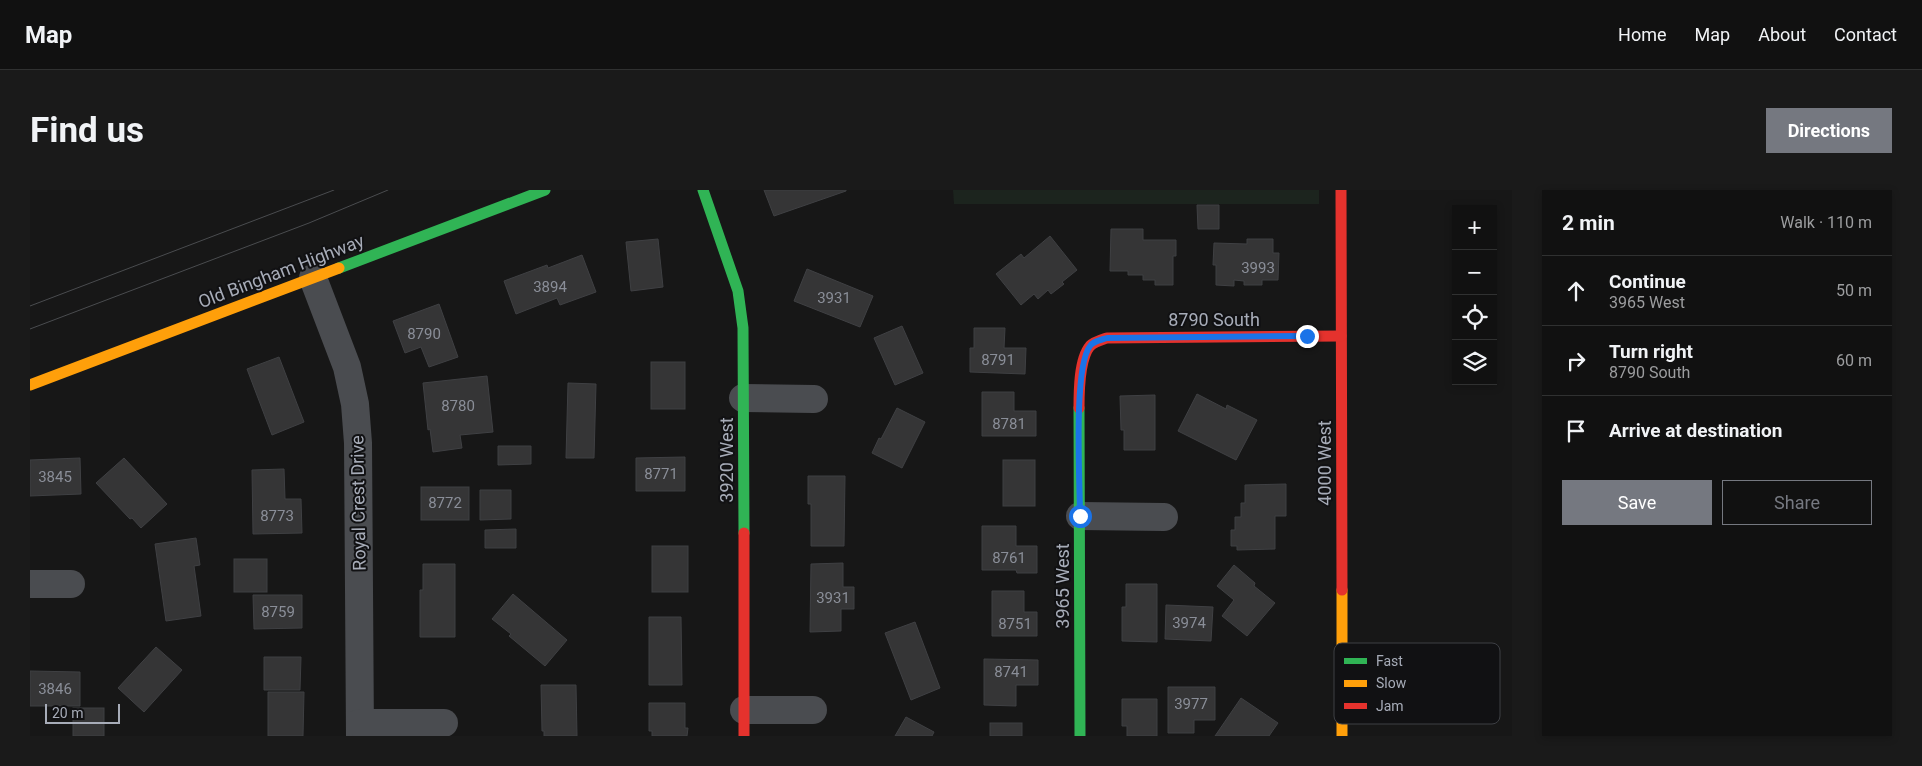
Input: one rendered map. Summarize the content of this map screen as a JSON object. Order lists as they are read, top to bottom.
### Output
{
  "streets": {
    "street": [
      "Old Bingham Highway",
      "8790 South",
      "3920 West",
      "4000 West",
      "Royal Crest Drive",
      "3965 West"
    ]
  },
  "crossings": [
    ["Old Bingham Highway", "Royal Crest Drive"],
    ["8790 South", "4000 West"],
    ["8790 South", "3965 West"]
  ],
  "house_numbers": [
    "3993",
    "3894",
    "3931",
    "8790",
    "8791",
    "8780",
    "8781",
    "8771",
    "3845",
    "8772",
    "8773",
    "8761",
    "3931",
    "8759",
    "3974",
    "8751",
    "8741",
    "3846",
    "3977"
  ],
  "legend": ["Fast", "Slow", "Jam"],
  "scale_bar": "20 m",
  "page": {
    "header": "Map",
    "nav": [
      "Home",
      "Map",
      "About",
      "Contact"
    ],
    "buttons": [
      "Directions",
      ["Save", "Share"]
    ],
    "title": "Find us",
    "heading": ["2 min", "Walk · 110 m"],
    "map_buttons": ["+", "−"],
    "list": [
      ["Continue", "3965 West", "50 m"],
      ["Turn right", "8790 South", "60 m"],
      "Arrive at destination"
    ],
    "scale": "20 m"
  }
}
